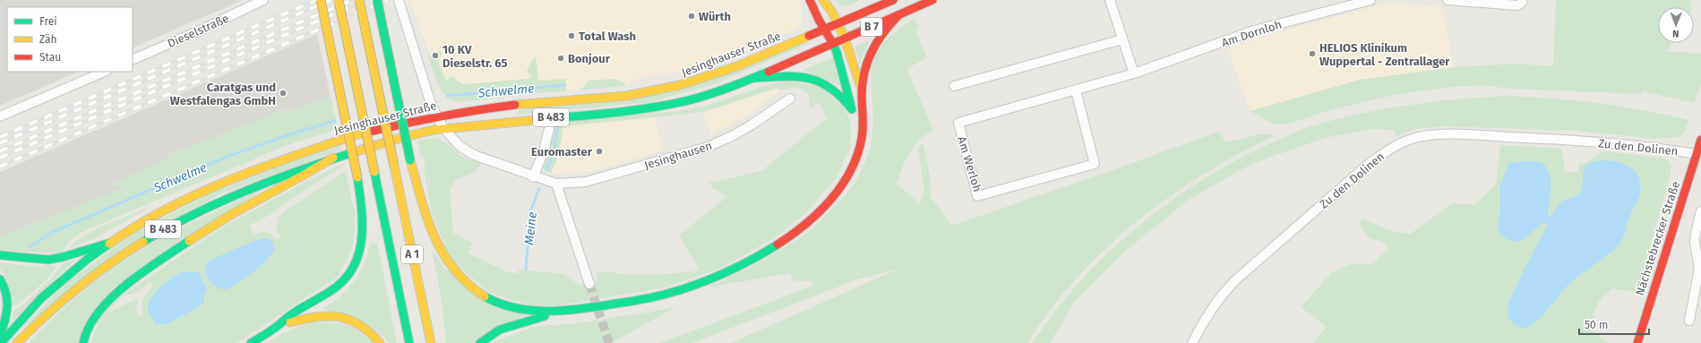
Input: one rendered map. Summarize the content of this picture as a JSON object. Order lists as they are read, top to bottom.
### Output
{
  "streets": {
    "main road": [
      "B 7",
      "Jesinghauser Straße",
      "B 483",
      "Nächstebrecker Straße",
      "A 1"
    ],
    "street": [
      "Dieselstraße",
      "Am Dornloh",
      "Zu den Dolinen",
      "Jesinghausen",
      "Am Werloh"
    ]
  },
  "crossings": [
    ["Am Dornloh", "Am Werloh"],
    ["Jesinghauser Straße", "Jesinghausen"],
    ["Zu den Dolinen", "Nächstebrecker Straße"]
  ],
  "water": ["Schwelme", "Meine"],
  "places": [
    "Würth",
    "Total Wash",
    "HELIOS Klinikum Wuppertal - Zentrallager",
    "10 KV Dieselstr. 65",
    "Bonjour",
    "Caratgas und Westfalengas GmbH",
    "Euromaster"
  ],
  "legend": ["Frei", "Zäh", "Stau"],
  "scale_bar": "50 m",
  "north": "bottom"
}
